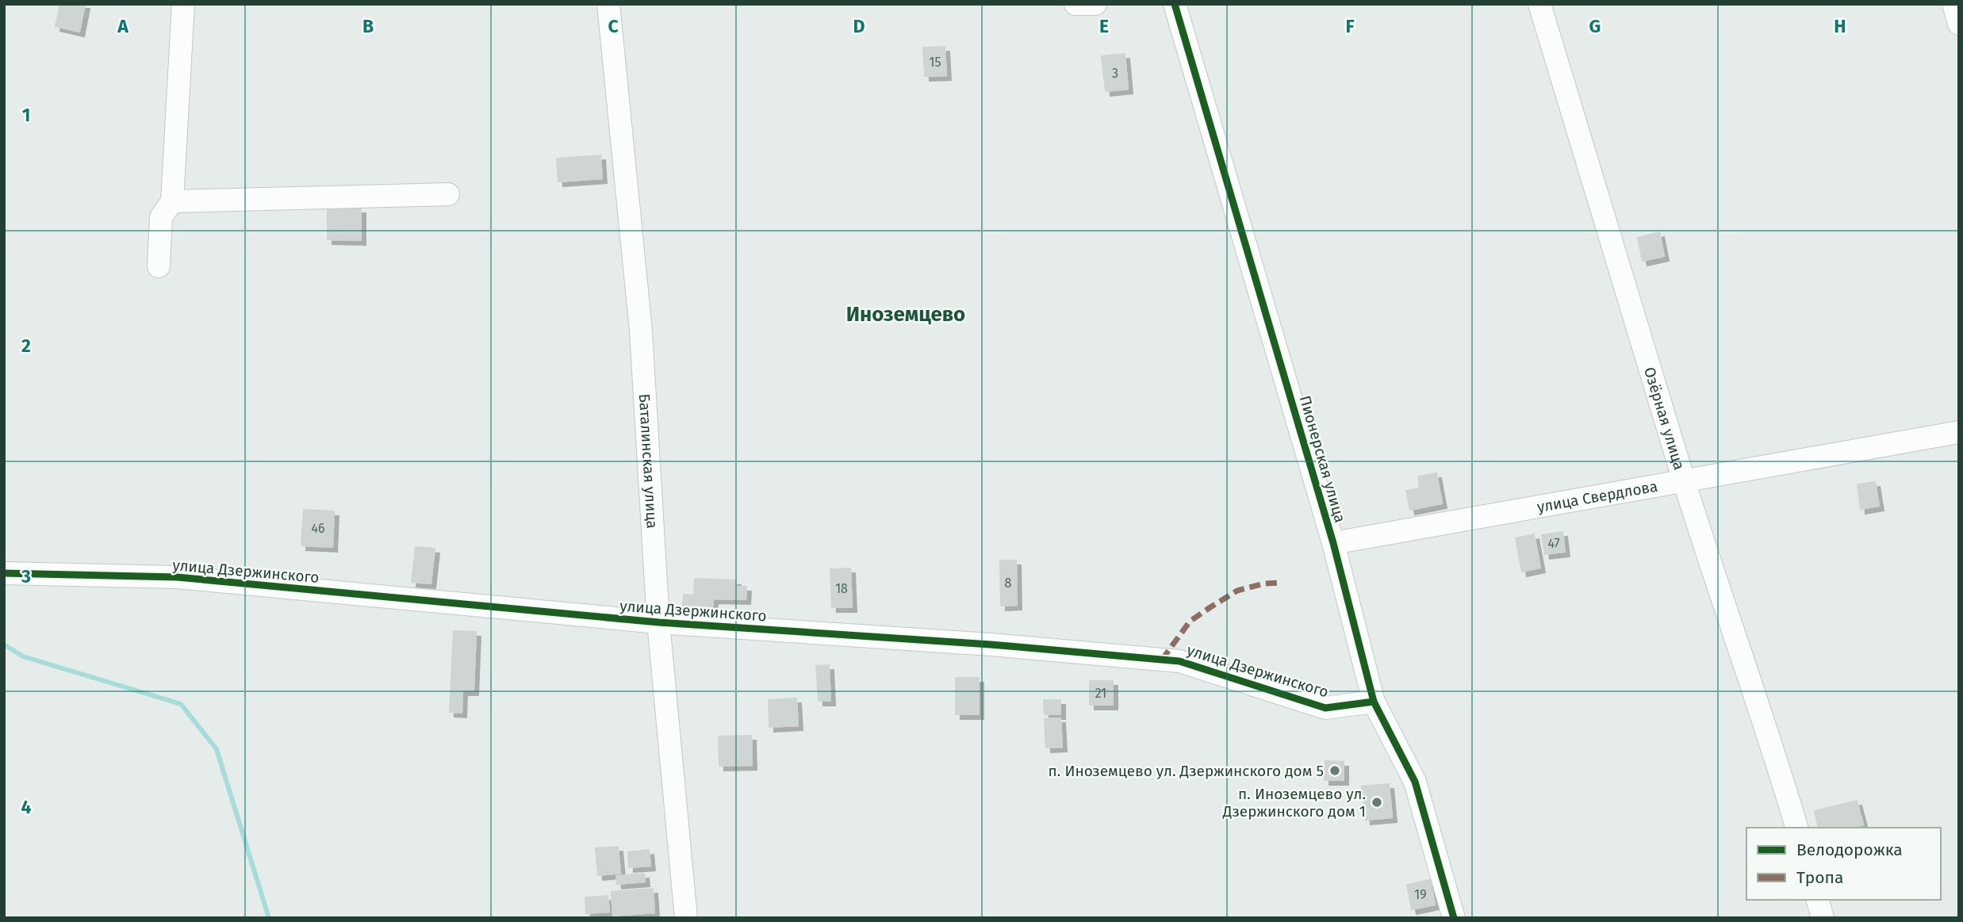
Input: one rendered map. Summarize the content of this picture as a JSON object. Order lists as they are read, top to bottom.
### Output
{
  "streets": {
    "street": [
      "Озёрная улица",
      "Пионерская улица",
      "Баталинская улица",
      "улица Свердлова",
      "улица Дзержинского"
    ]
  },
  "crossings": [
    ["Озёрная улица", "улица Свердлова"],
    ["Пионерская улица", "улица Свердлова"],
    ["Пионерская улица", "улица Дзержинского"],
    ["Баталинская улица", "улица Дзержинского"]
  ],
  "districts": ["Иноземцево"],
  "places": ["п. Иноземцево ул. Дзержинского дом 5", "п. Иноземцево ул. Дзержинского дом 1"],
  "house_numbers": [
    "15",
    "3",
    "46",
    "47",
    "8",
    "18",
    "21",
    "19"
  ],
  "legend": ["Велодорожка", "Тропа"],
  "grid": {
    "columns": [
      "A",
      "B",
      "C",
      "D",
      "E",
      "F",
      "G",
      "H"
    ],
    "rows": [
      "1",
      "2",
      "3",
      "4"
    ]
  }
}
